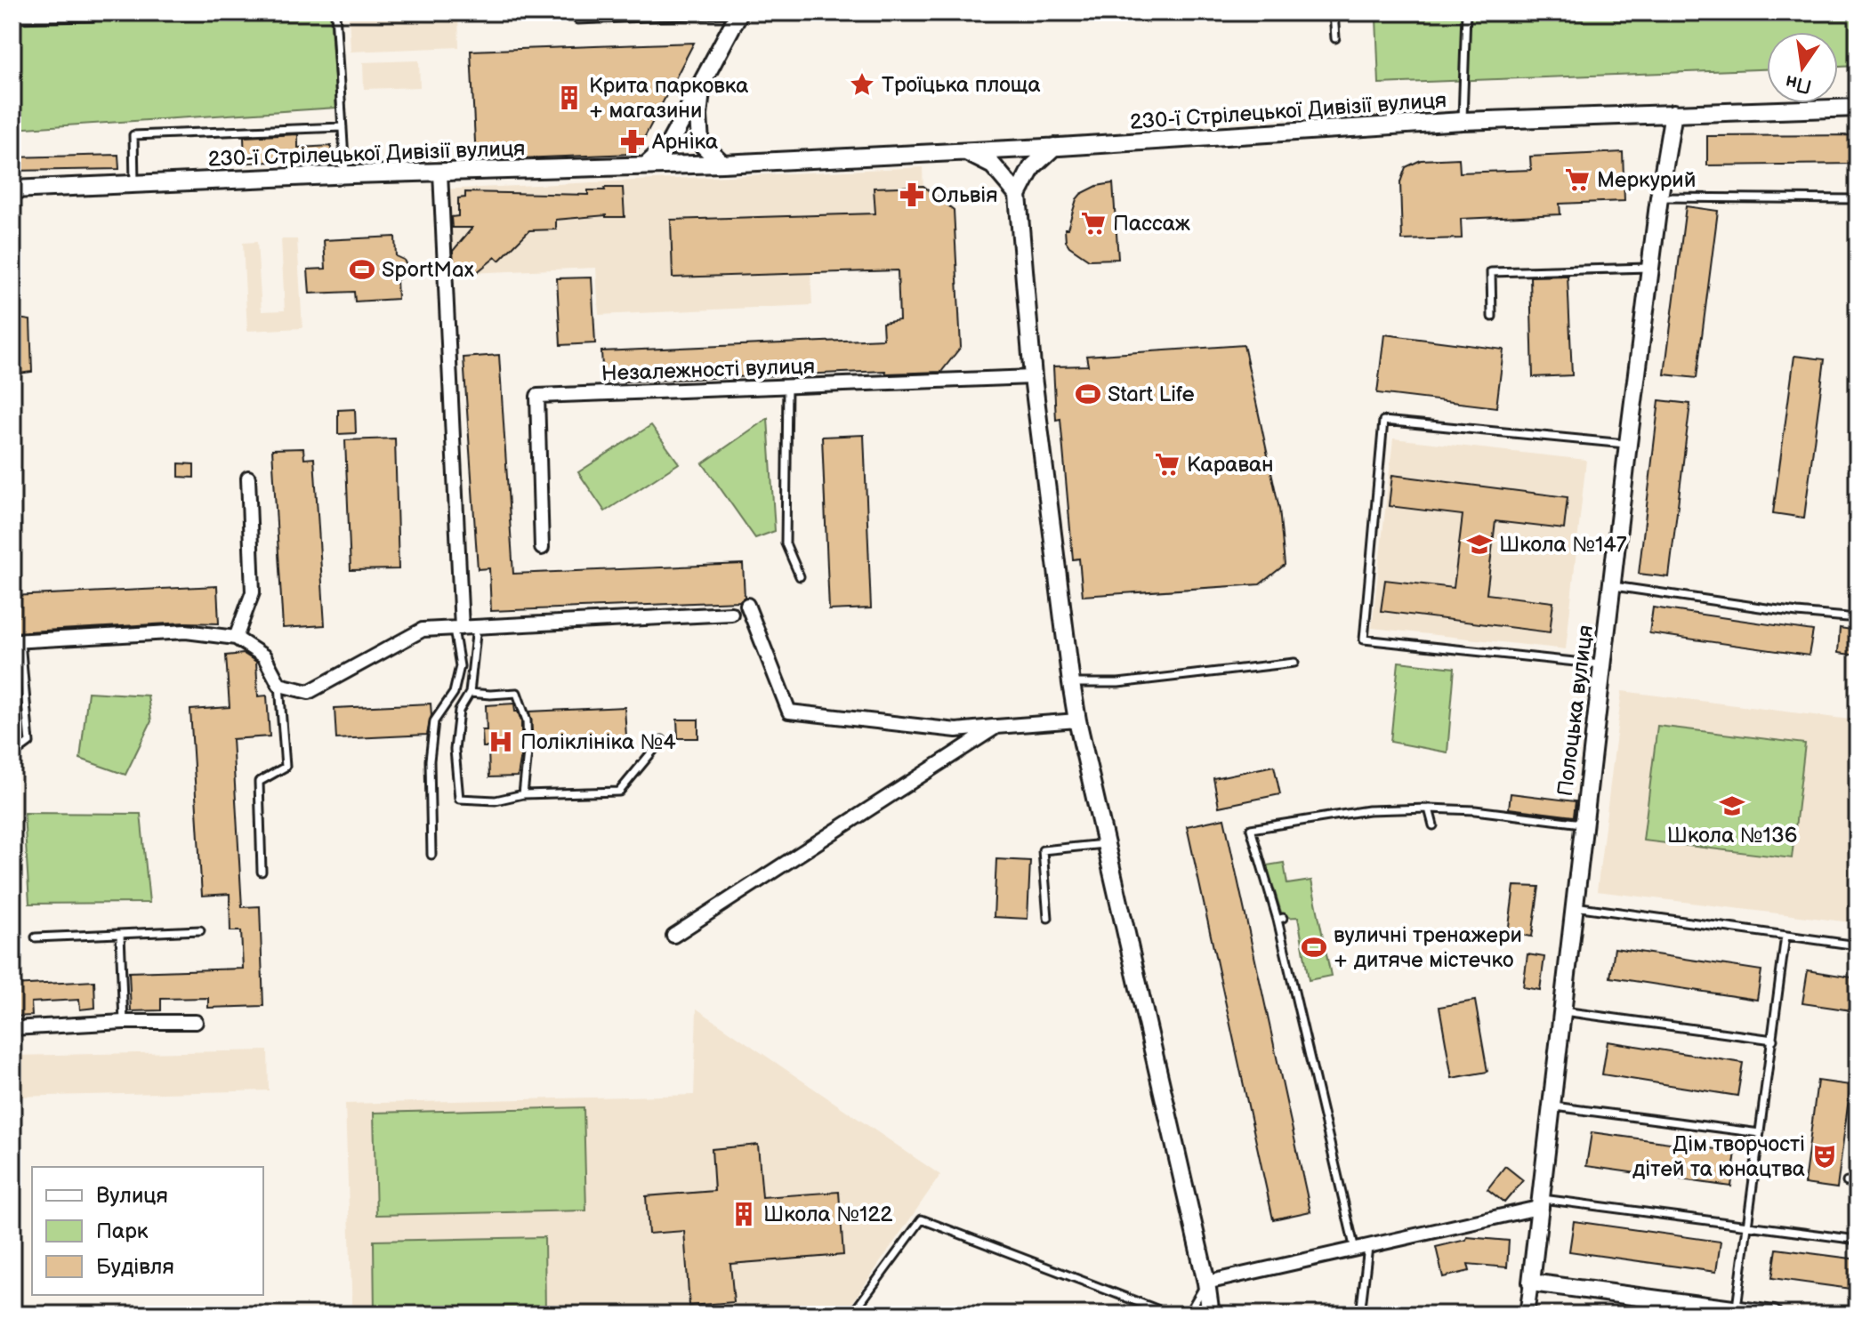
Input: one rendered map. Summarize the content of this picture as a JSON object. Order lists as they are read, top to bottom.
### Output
{
  "streets": {
    "street": ["230-ї Стрілецької Дивізії вулиця", "Незалежності вулиця", "Полоцька вулиця"]
  },
  "crossings": [
    ["230-ї Стрілецької Дивізії вулиця", "Полоцька вулиця"]
  ],
  "places": {
    "place": ["Троїцька площа"],
    "building": ["Крита парковка + магазини", "Школа №122"],
    "pharmacy": ["Арніка", "Ольвія"],
    "supermarket": ["Меркурий", "Пассаж", "Караван"],
    "sports": ["SportMax", "Start Life", "вуличні тренажери + дитяче містечко"],
    "school or university": ["Школа №147", "Школа №136"],
    "hospital": ["Поліклініка №4"],
    "theatre": ["Дім творчості дітей та юнацтва"]
  },
  "legend": ["Вулиця", "Парк", "Будівля"],
  "north": "bottom"
}
